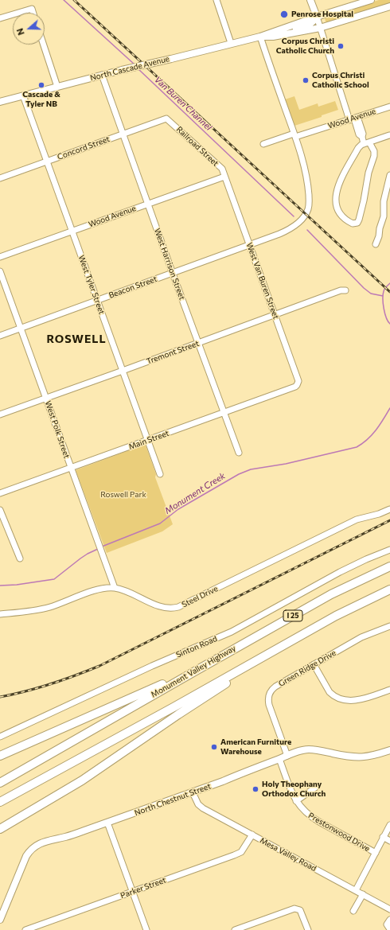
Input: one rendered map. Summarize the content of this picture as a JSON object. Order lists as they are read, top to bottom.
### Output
{
  "streets": {
    "highway": ["I 25", "Monument Valley Highway"],
    "main road": ["North Cascade Avenue", "North Chestnut Street"],
    "street": [
      "Wood Avenue",
      "Railroad Street",
      "Concord Street",
      "West Harrison Street",
      "West Van Buren Street",
      "West Tyler Street",
      "Beacon Street",
      "Tremont Street",
      "West Polk Street",
      "Main Street",
      "Steel Drive",
      "Sinton Road",
      "Green Ridge Drive",
      "Prestonwood Drive",
      "Mesa Valley Road",
      "Parker Street"
    ]
  },
  "crossings": [
    ["North Cascade Avenue", "West Harrison Street"],
    ["North Cascade Avenue", "West Tyler Street"],
    ["Wood Avenue", "Railroad Street"],
    ["Wood Avenue", "West Harrison Street"],
    ["Wood Avenue", "West Van Buren Street"],
    ["Wood Avenue", "West Tyler Street"],
    ["Wood Avenue", "Beacon Street"],
    ["Railroad Street", "Concord Street"],
    ["Railroad Street", "West Van Buren Street"],
    ["Concord Street", "West Harrison Street"],
    ["Concord Street", "West Tyler Street"],
    ["West Harrison Street", "Beacon Street"],
    ["West Harrison Street", "Tremont Street"],
    ["West Harrison Street", "Main Street"],
    ["West Van Buren Street", "Beacon Street"],
    ["West Van Buren Street", "Tremont Street"],
    ["West Van Buren Street", "Main Street"],
    ["West Tyler Street", "Beacon Street"],
    ["West Tyler Street", "Tremont Street"],
    ["West Tyler Street", "Main Street"],
    ["Beacon Street", "West Polk Street"],
    ["Tremont Street", "West Polk Street"],
    ["West Polk Street", "Main Street"],
    ["West Polk Street", "Steel Drive"],
    ["Green Ridge Drive", "North Chestnut Street"],
    ["North Chestnut Street", "Prestonwood Drive"],
    ["North Chestnut Street", "Mesa Valley Road"],
    ["Mesa Valley Road", "Parker Street"]
  ],
  "districts": ["ROSWELL"],
  "water": ["Van Buren Channel", "Monument Creek"],
  "parks": ["Roswell Park"],
  "places": [
    "Penrose Hospital",
    "Corpus Christi Catholic Church",
    "Corpus Christi Catholic School",
    "Cascade & Tyler NB",
    "American Furniture Warehouse",
    "Holy Theophany Orthodox Church"
  ],
  "north": "left"
}
